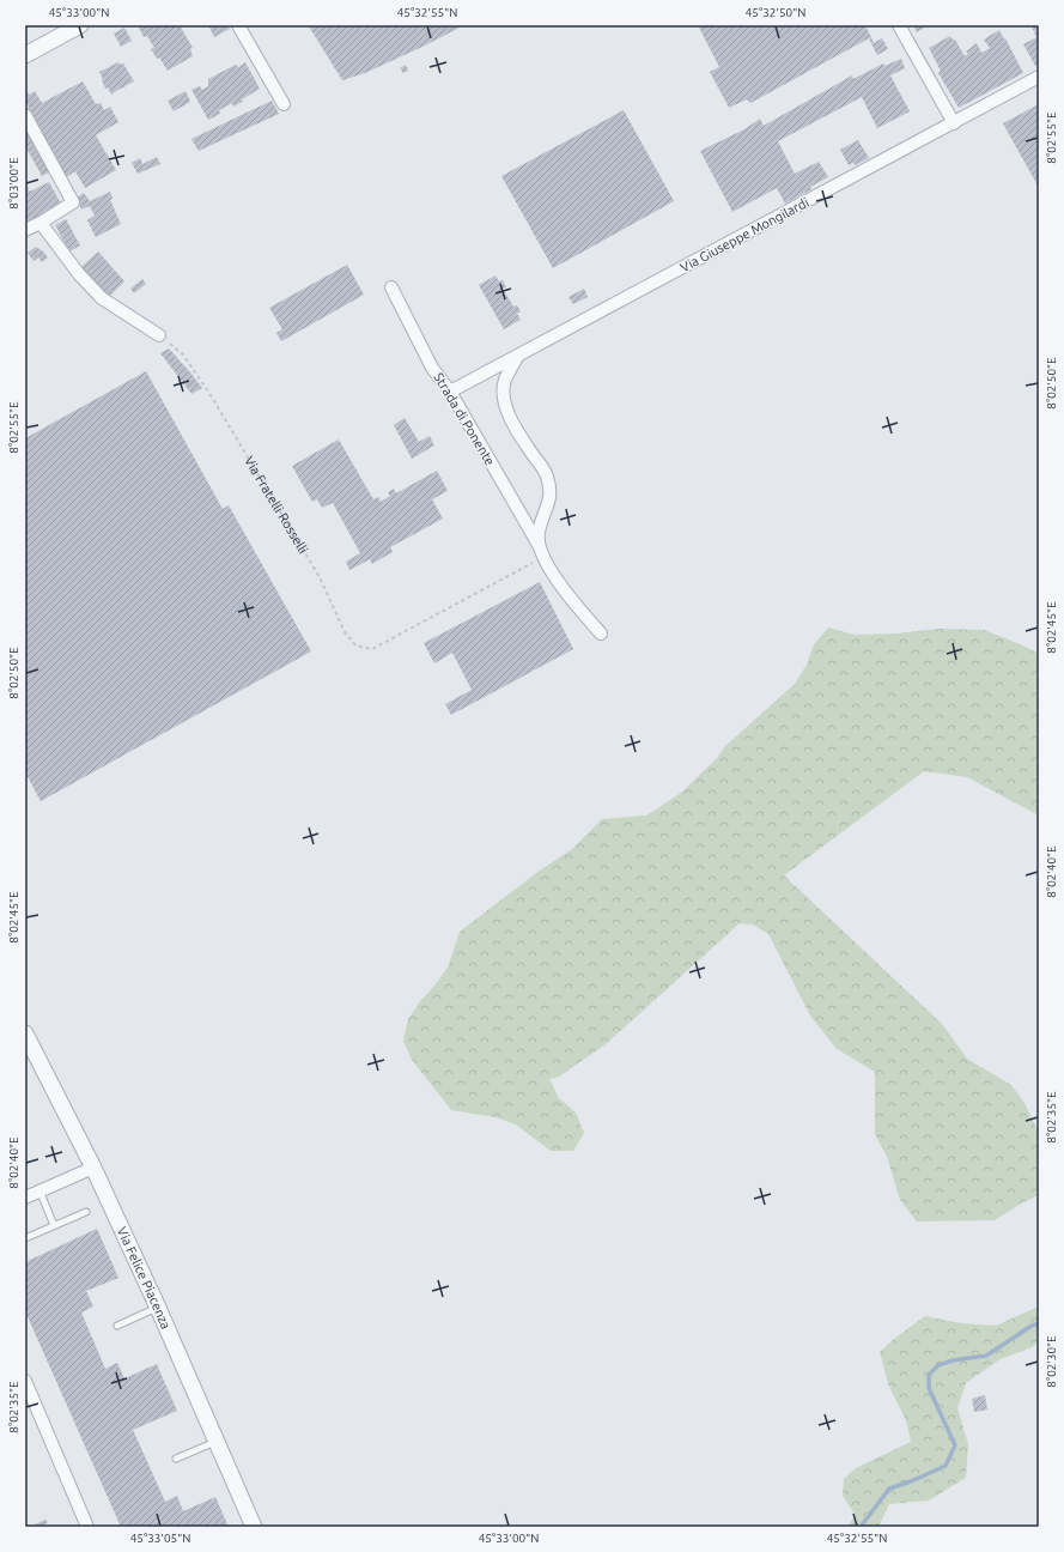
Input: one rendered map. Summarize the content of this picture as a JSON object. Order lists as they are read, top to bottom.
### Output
{
  "streets": {
    "street": ["Via Giuseppe Mongilardi", "Strada di Ponente", "Via Felice Piacenza"],
    "path": ["Via Fratelli Rosselli"]
  },
  "crossings": [
    ["Via Giuseppe Mongilardi", "Strada di Ponente"],
    ["Strada di Ponente", "Via Fratelli Rosselli"]
  ],
  "coordinates": [
    "45°33'00\"N",
    "45°32'55\"N",
    "45°32'50\"N",
    "8°02'55\"E",
    "8°03'00\"E",
    "8°02'50\"E",
    "8°02'45\"E",
    "8°02'40\"E",
    "8°02'35\"E",
    "8°02'30\"E",
    "45°33'05\"N"
  ]
}
